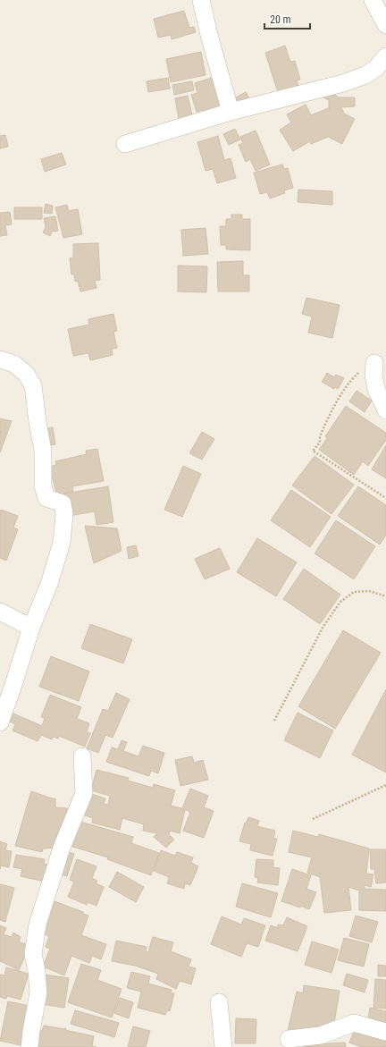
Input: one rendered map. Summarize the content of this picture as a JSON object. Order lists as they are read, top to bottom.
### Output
{
  "scale_bar": "20 m"
}
